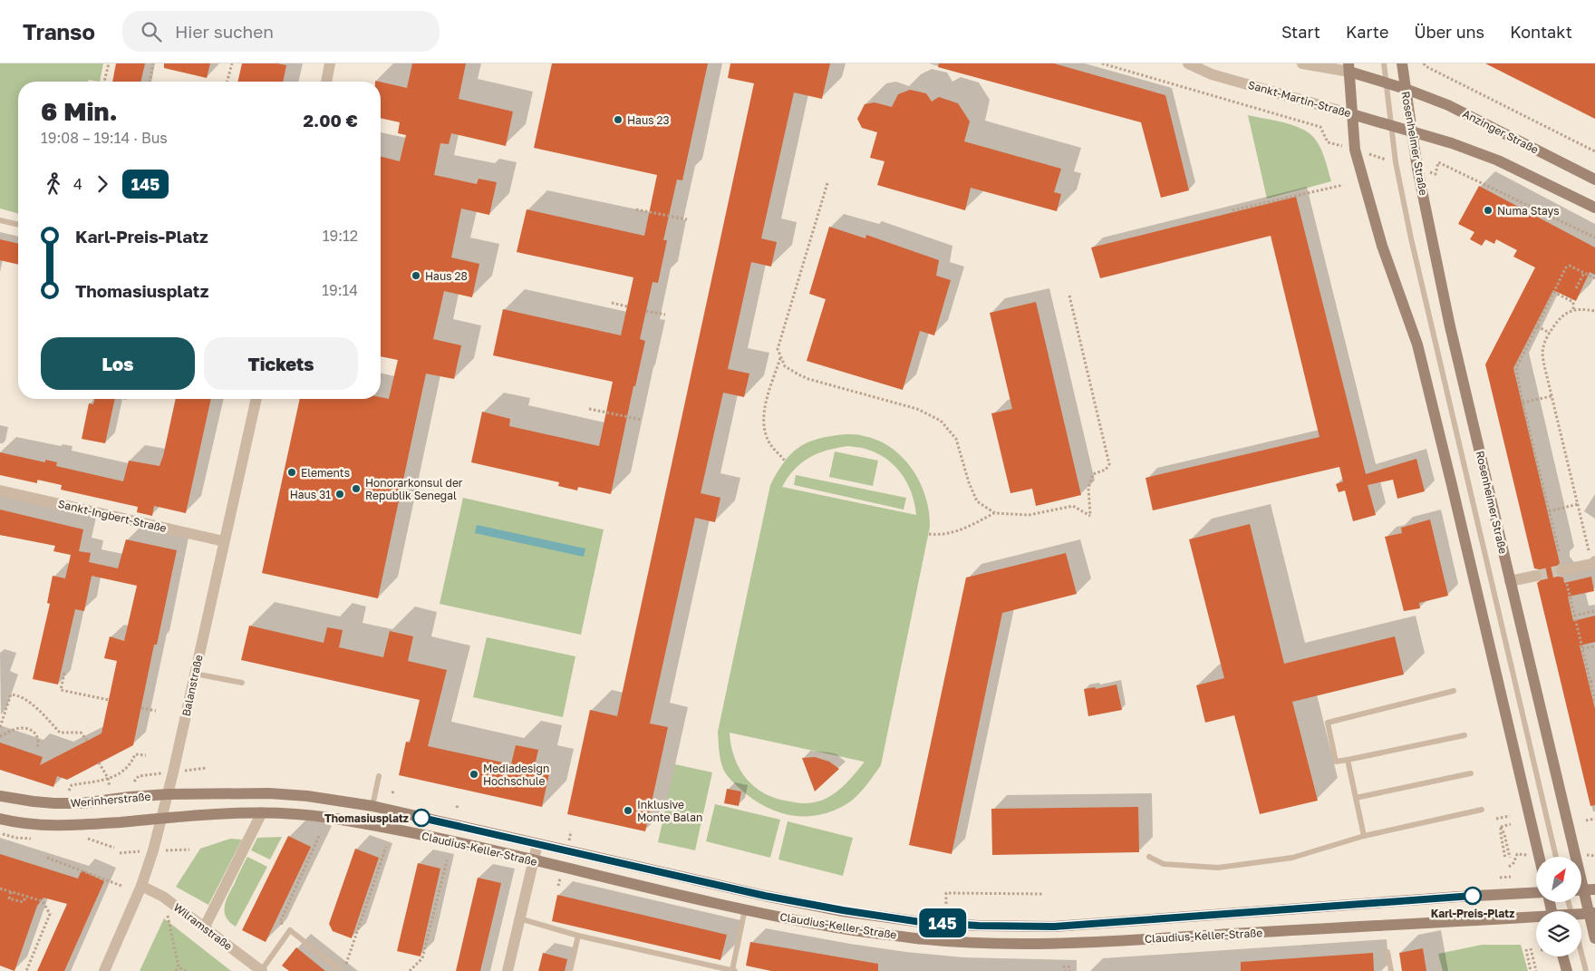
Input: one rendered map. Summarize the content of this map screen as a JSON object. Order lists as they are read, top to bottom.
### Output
{
  "streets": {
    "main road": [
      "Sankt-Martin-Straße",
      "Anzinger Straße",
      "Rosenheimer Straße",
      "Werinherstraße",
      "Claudius-Keller-Straße"
    ],
    "street": ["Sankt-Ingbert-Straße", "Balanstraße", "Wilramstraße"]
  },
  "crossings": [
    ["Sankt-Martin-Straße", "Rosenheimer Straße"],
    ["Anzinger Straße", "Rosenheimer Straße"],
    ["Sankt-Ingbert-Straße", "Balanstraße"],
    ["Balanstraße", "Werinherstraße"],
    ["Balanstraße", "Claudius-Keller-Straße"],
    ["Balanstraße", "Wilramstraße"],
    ["Werinherstraße", "Claudius-Keller-Straße"]
  ],
  "places": [
    "Haus 23",
    "Numa Stays",
    "Haus 28",
    "Elements",
    "Honorarkonsul der Republik Senegal",
    "Haus 31",
    "Mediadesign Hochschule",
    "Inklusive Monte Balan",
    "Thomasiusplatz",
    "Karl-Preis-Platz"
  ],
  "lines": ["bus line 145"],
  "north": "top right",
  "page": {
    "header": "Transo",
    "search": "Hier suchen",
    "nav": [
      "Start",
      "Karte",
      "Über uns",
      "Kontakt"
    ],
    "on_map": "145",
    "heading": ["6 Min.", "19:08 – 19:14 · Bus", "2.00 €"],
    "legs": ["4", "145"],
    "list": [
      {
        "name": "Karl-Preis-Platz",
        "value": "19:12"
      },
      {
        "name": "Thomasiusplatz",
        "value": "19:14"
      }
    ],
    "buttons": ["Los", "Tickets"]
  }
}
